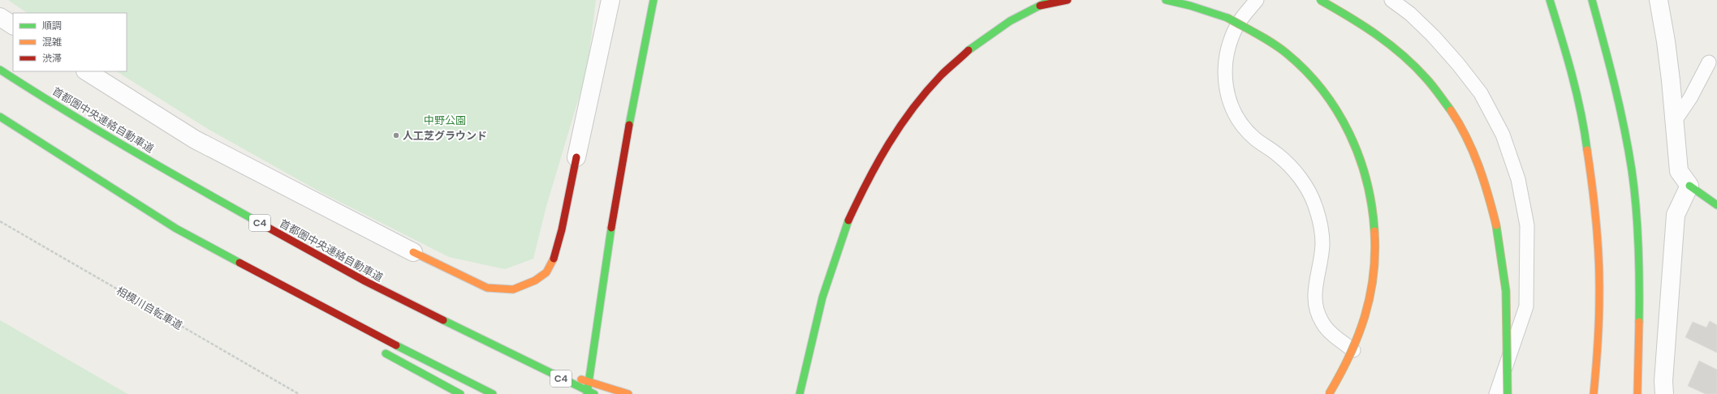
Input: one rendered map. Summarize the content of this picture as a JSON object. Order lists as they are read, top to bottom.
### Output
{
  "streets": {
    "main road": ["首都圏中央連絡自動車道", "C4"],
    "path": ["相模川自転車道"]
  },
  "parks": ["中野公園"],
  "places": ["人工芝グラウンド"],
  "legend": ["順調", "混雑", "渋滞"]
}
